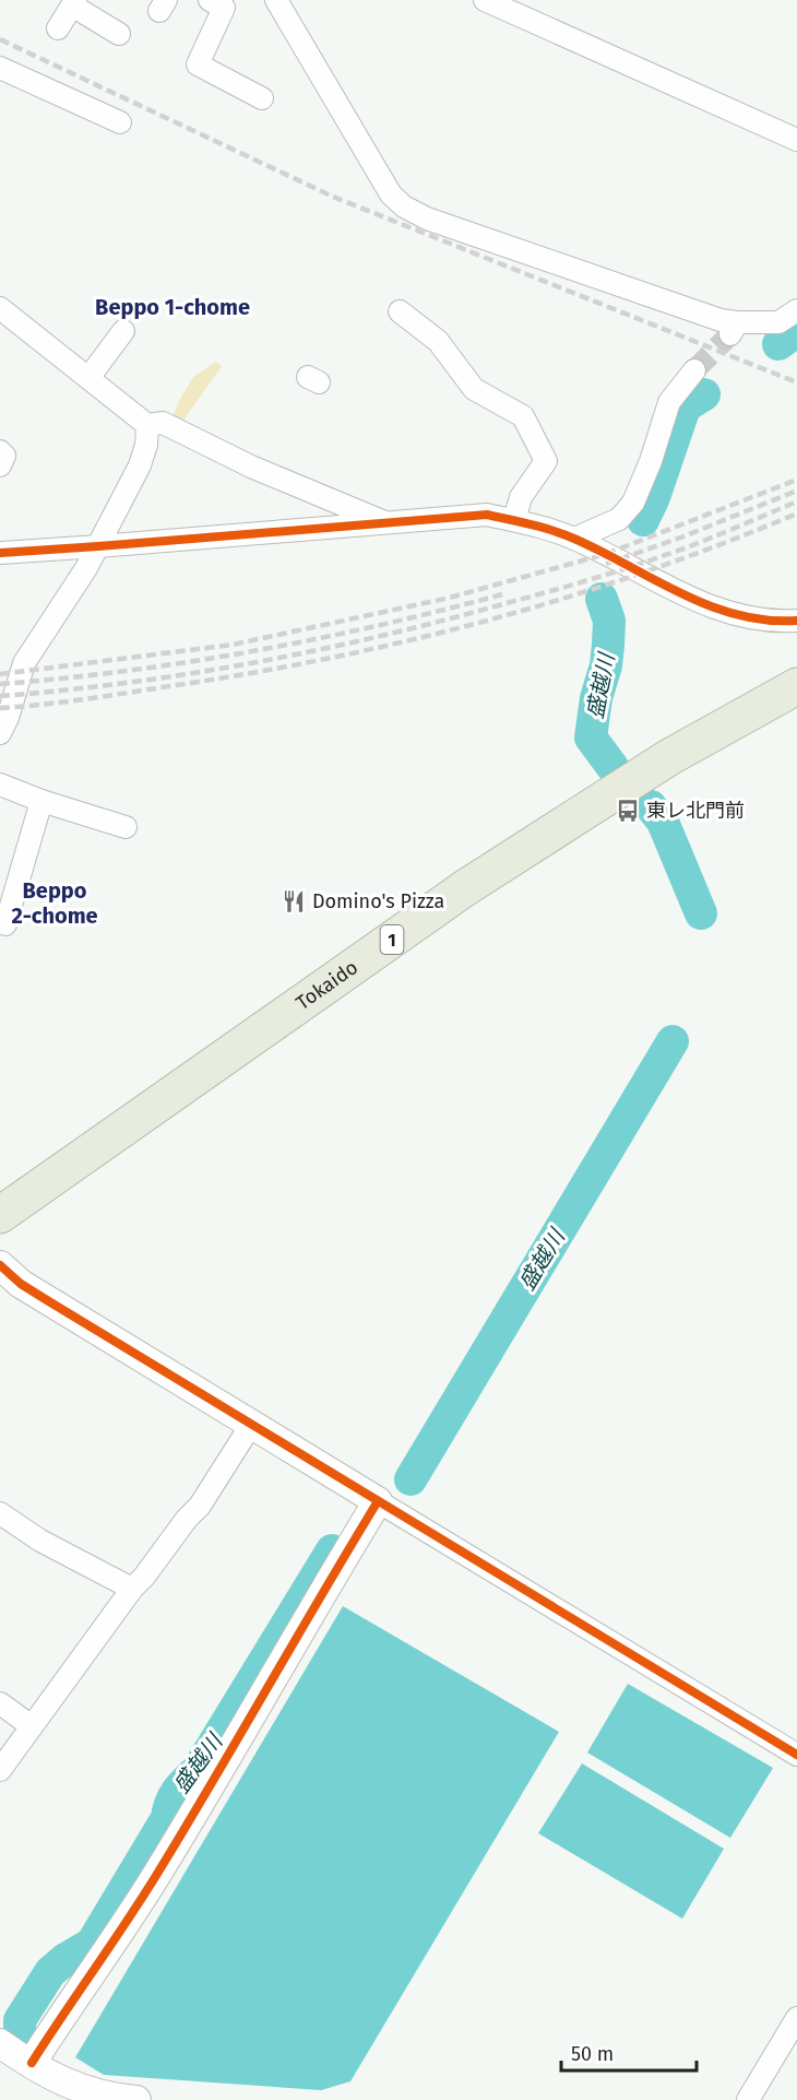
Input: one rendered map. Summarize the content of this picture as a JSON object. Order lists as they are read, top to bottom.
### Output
{
  "streets": {
    "highway": ["1", "Tokaido"]
  },
  "districts": ["Beppo 1-chome", "Beppo 2-chome"],
  "water": ["盛越川"],
  "places": {
    "bus stop": ["東レ北門前"],
    "restaurant": ["Domino's Pizza"]
  },
  "scale_bar": "50 m"
}
